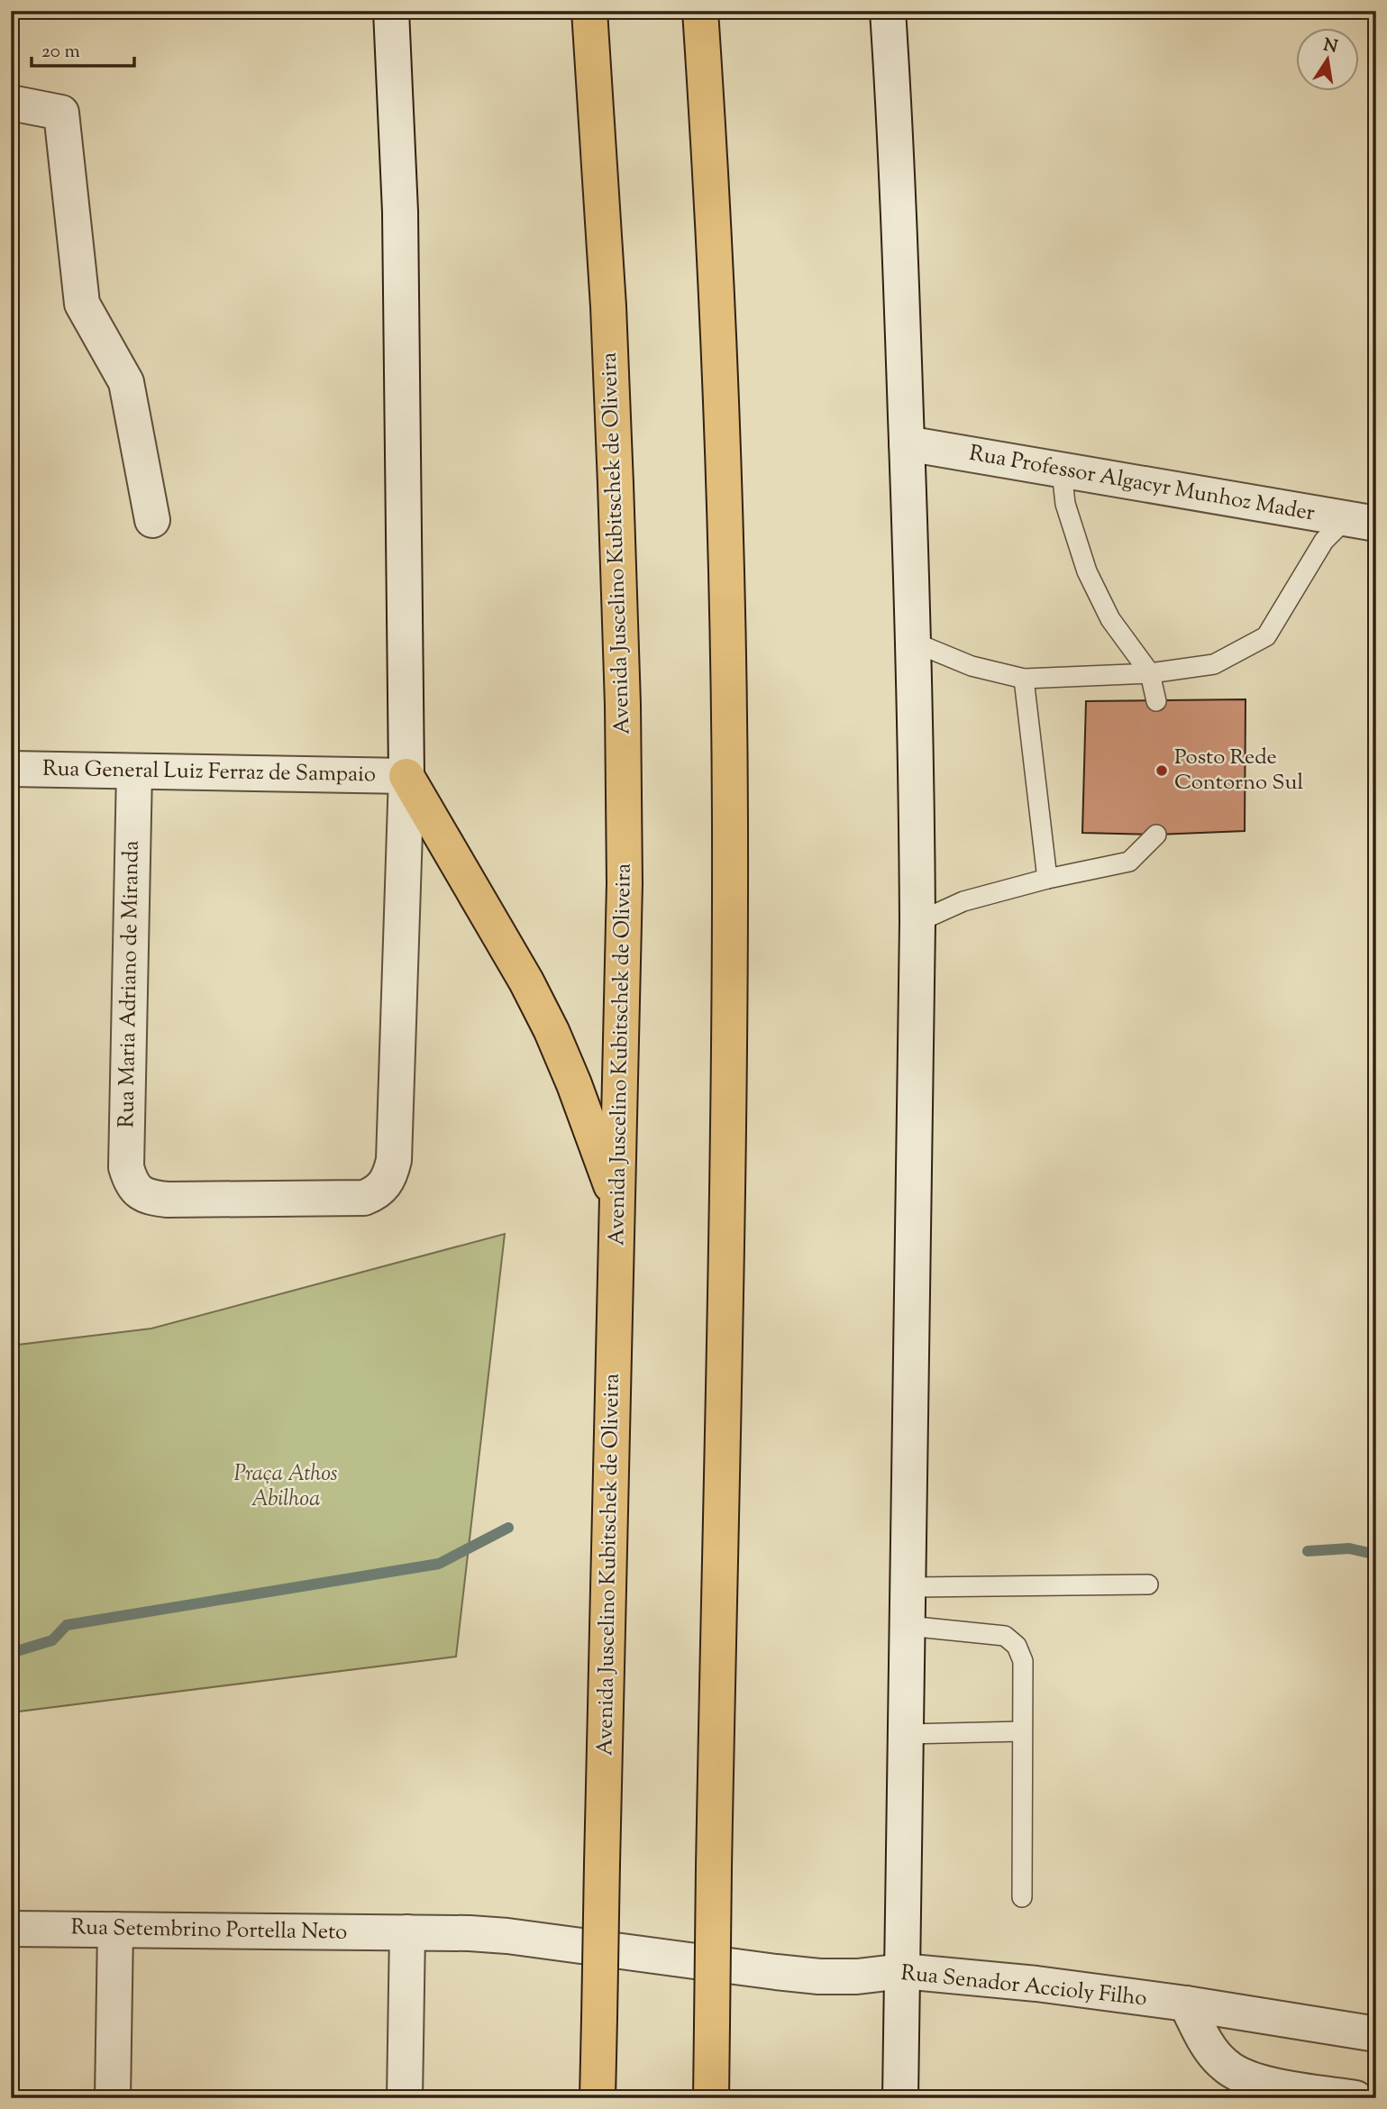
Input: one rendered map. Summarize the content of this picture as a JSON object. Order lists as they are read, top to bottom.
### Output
{
  "streets": {
    "highway": ["Avenida Juscelino Kubitschek de Oliveira"],
    "street": [
      "Rua Professor Algacyr Munhoz Mader",
      "Rua General Luiz Ferraz de Sampaio",
      "Rua Maria Adriano de Miranda",
      "Rua Setembrino Portella Neto",
      "Rua Senador Accioly Filho"
    ]
  },
  "crossings": [
    ["Rua General Luiz Ferraz de Sampaio", "Rua Maria Adriano de Miranda"],
    ["Rua Setembrino Portella Neto", "Rua Senador Accioly Filho"]
  ],
  "parks": ["Praça Athos Abilhoa"],
  "places": ["Posto Rede Contorno Sul"],
  "scale_bar": "20 m",
  "north": "top"
}
